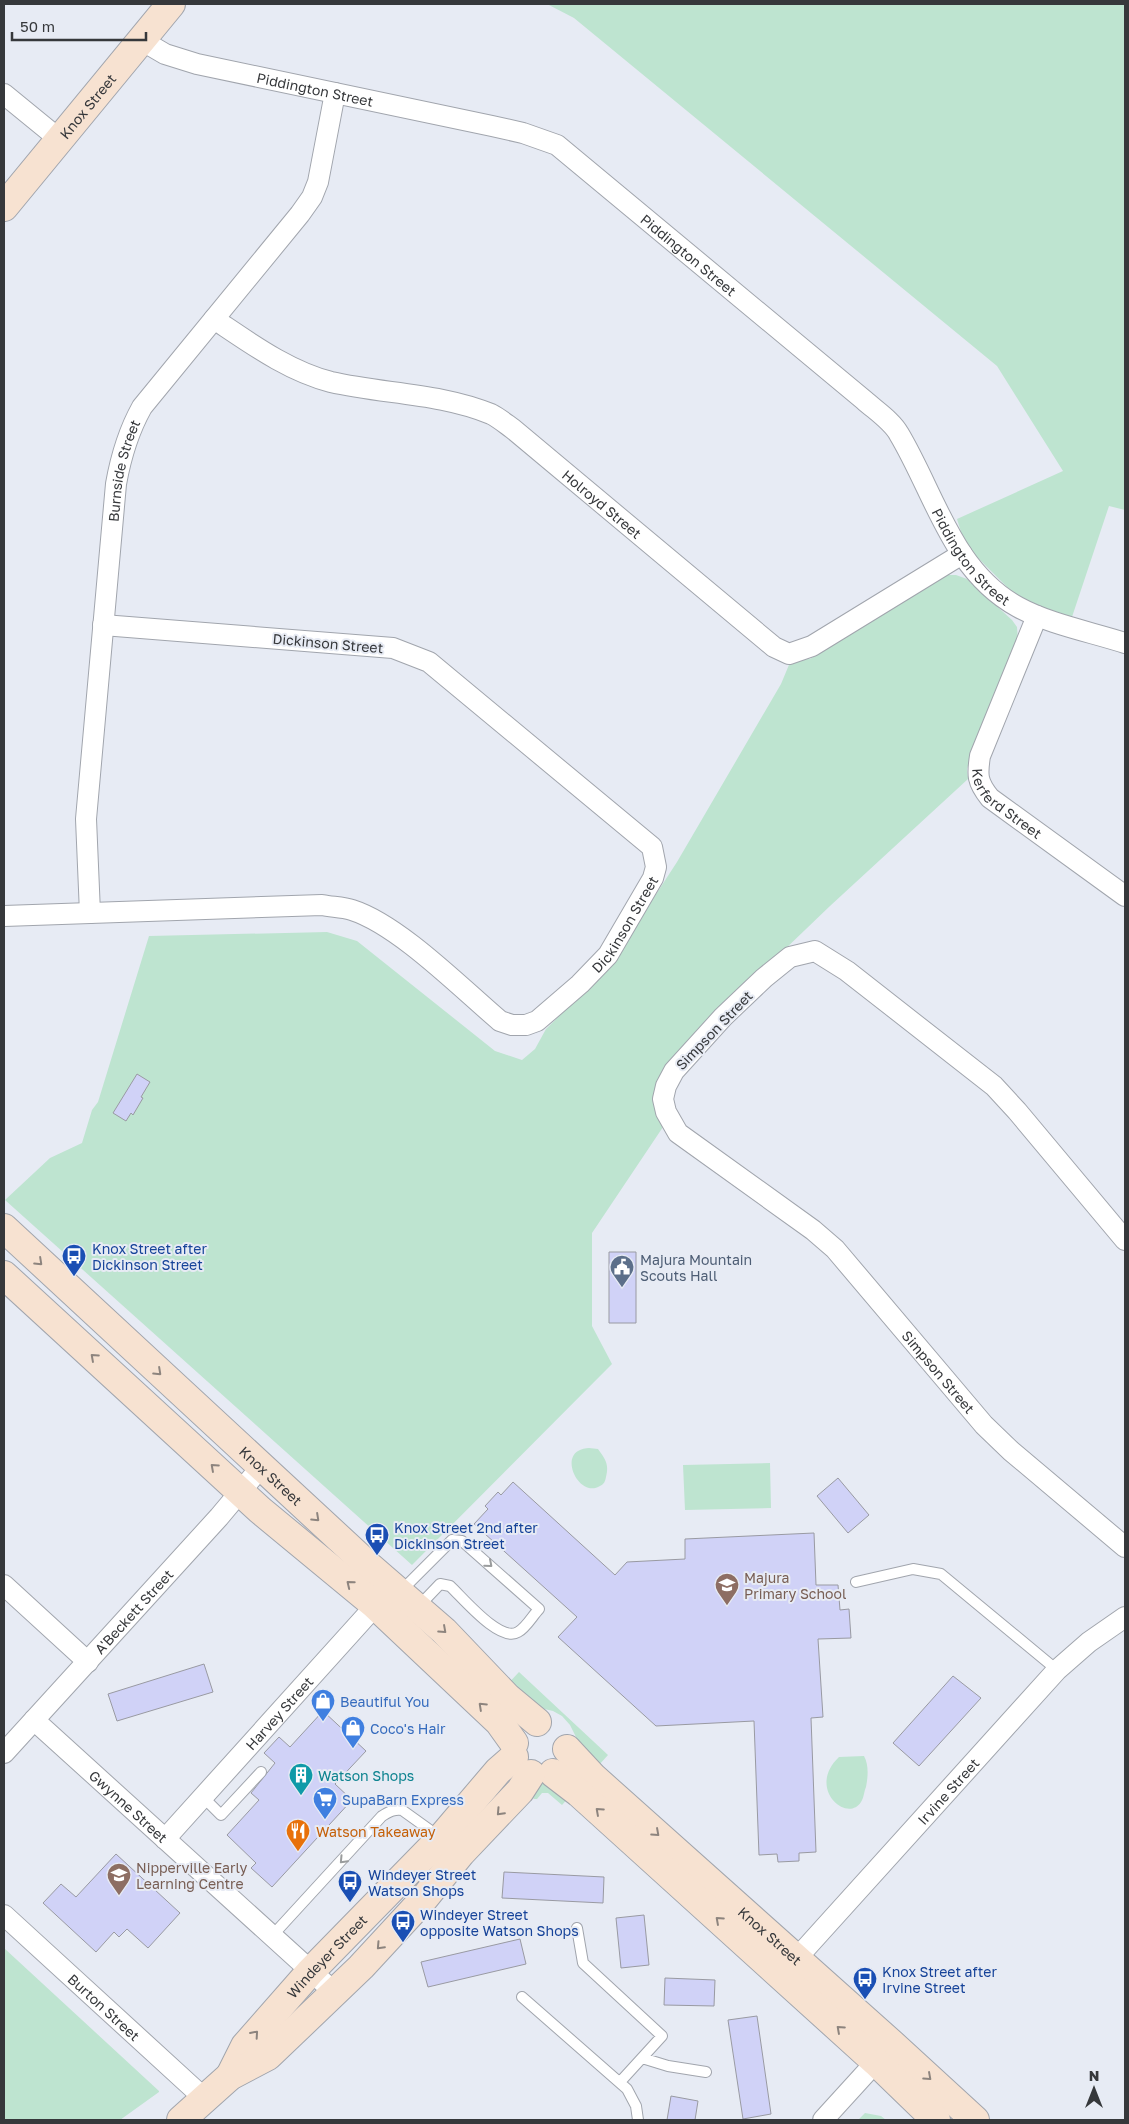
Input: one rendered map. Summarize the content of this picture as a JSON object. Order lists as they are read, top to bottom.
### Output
{
  "streets": {
    "street": [
      "Piddington Street",
      "Knox Street",
      "Burnside Street",
      "Holroyd Street",
      "Dickinson Street",
      "Kerferd Street",
      "Simpson Street",
      "A'Beckett Street",
      "Harvey Street",
      "Irvine Street",
      "Gwynne Street",
      "Windeyer Street",
      "Burton Street"
    ]
  },
  "crossings": [
    ["Piddington Street", "Knox Street"],
    ["Piddington Street", "Burnside Street"],
    ["Piddington Street", "Holroyd Street"],
    ["Piddington Street", "Kerferd Street"],
    ["Knox Street", "A'Beckett Street"],
    ["Knox Street", "Harvey Street"],
    ["Knox Street", "Irvine Street"],
    ["Knox Street", "Windeyer Street"],
    ["Burnside Street", "Holroyd Street"],
    ["Burnside Street", "Dickinson Street"],
    ["A'Beckett Street", "Gwynne Street"],
    ["Harvey Street", "Gwynne Street"],
    ["Gwynne Street", "Windeyer Street"],
    ["Windeyer Street", "Burton Street"]
  ],
  "places": {
    "bus stop": [
      "Knox Street after Dickinson Street",
      "Knox Street 2nd after Dickinson Street",
      "Windeyer Street Watson Shops",
      "Windeyer Street opposite Watson Shops",
      "Knox Street after Irvine Street"
    ],
    "public building": ["Majura Mountain Scouts Hall"],
    "school or university": ["Majura Primary School", "Nipperville Early Learning Centre"],
    "shop": ["Beautiful You", "Coco's Hair"],
    "building": ["Watson Shops"],
    "supermarket": ["SupaBarn Express"],
    "restaurant": ["Watson Takeaway"]
  },
  "scale_bar": "50 m",
  "north": "top"
}
